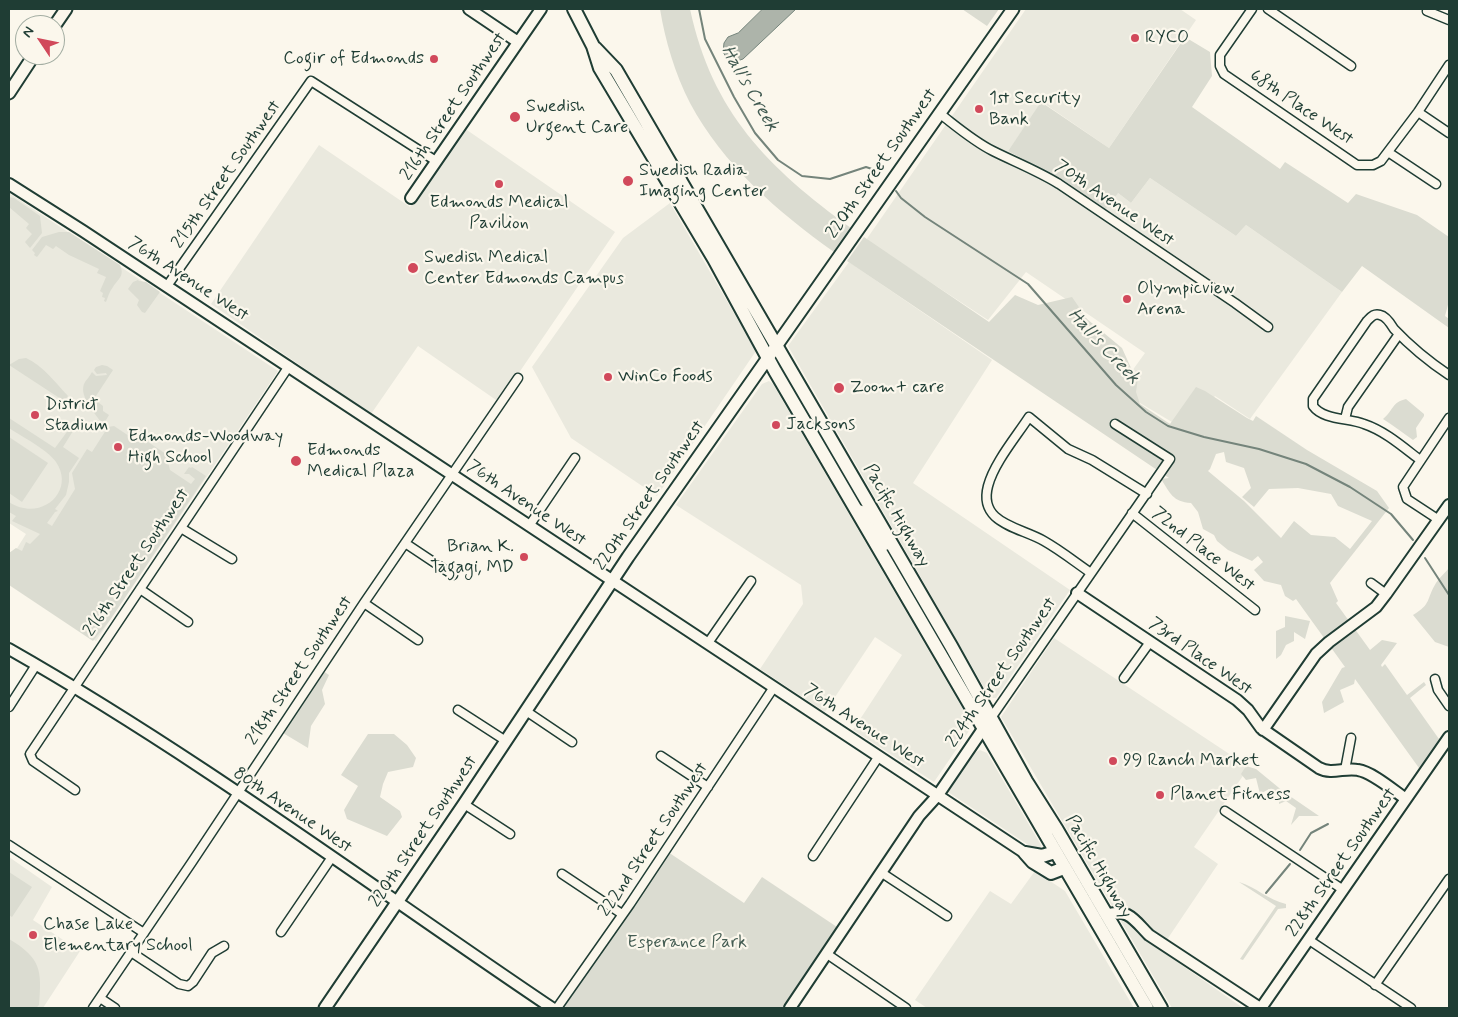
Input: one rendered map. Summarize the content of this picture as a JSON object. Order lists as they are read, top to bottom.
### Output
{
  "streets": {
    "main road": ["220th Street Southwest", "Pacific Highway"],
    "street": [
      "216th Street Southwest",
      "68th Place West",
      "215th Street Southwest",
      "70th Avenue West",
      "76th Avenue West",
      "72nd Place West",
      "73rd Place West",
      "218th Street Southwest",
      "224th Street Southwest",
      "80th Avenue West",
      "222nd Street Southwest",
      "228th Street Southwest"
    ]
  },
  "crossings": [
    ["216th Street Southwest", "215th Street Southwest"],
    ["216th Street Southwest", "76th Avenue West"],
    ["216th Street Southwest", "80th Avenue West"],
    ["220th Street Southwest", "70th Avenue West"],
    ["220th Street Southwest", "76th Avenue West"],
    ["220th Street Southwest", "Pacific Highway"],
    ["220th Street Southwest", "80th Avenue West"],
    ["215th Street Southwest", "76th Avenue West"],
    ["76th Avenue West", "218th Street Southwest"],
    ["76th Avenue West", "224th Street Southwest"],
    ["76th Avenue West", "222nd Street Southwest"],
    ["Pacific Highway", "224th Street Southwest"],
    ["72nd Place West", "224th Street Southwest"],
    ["73rd Place West", "224th Street Southwest"],
    ["73rd Place West", "228th Street Southwest"],
    ["218th Street Southwest", "80th Avenue West"]
  ],
  "water": ["Hall's Creek"],
  "parks": ["Esperance Park"],
  "places": [
    "RYCO",
    "Cogir of Edmonds",
    "1st Security Bank",
    "Swedish Urgent Care",
    "Swedish Radia Imaging Center",
    "Edmonds Medical Pavilion",
    "Swedish Medical Center Edmonds Campus",
    "Olympicview Arena",
    "WinCo Foods",
    "Zoom+ care",
    "District Stadium",
    "Jacksons",
    "Edmonds-Woodway High School",
    "Edmonds Medical Plaza",
    "Brian K. Tagagi, MD",
    "99 Ranch Market",
    "Planet Fitness",
    "Chase Lake Elementary School"
  ],
  "north": "top left"
}
